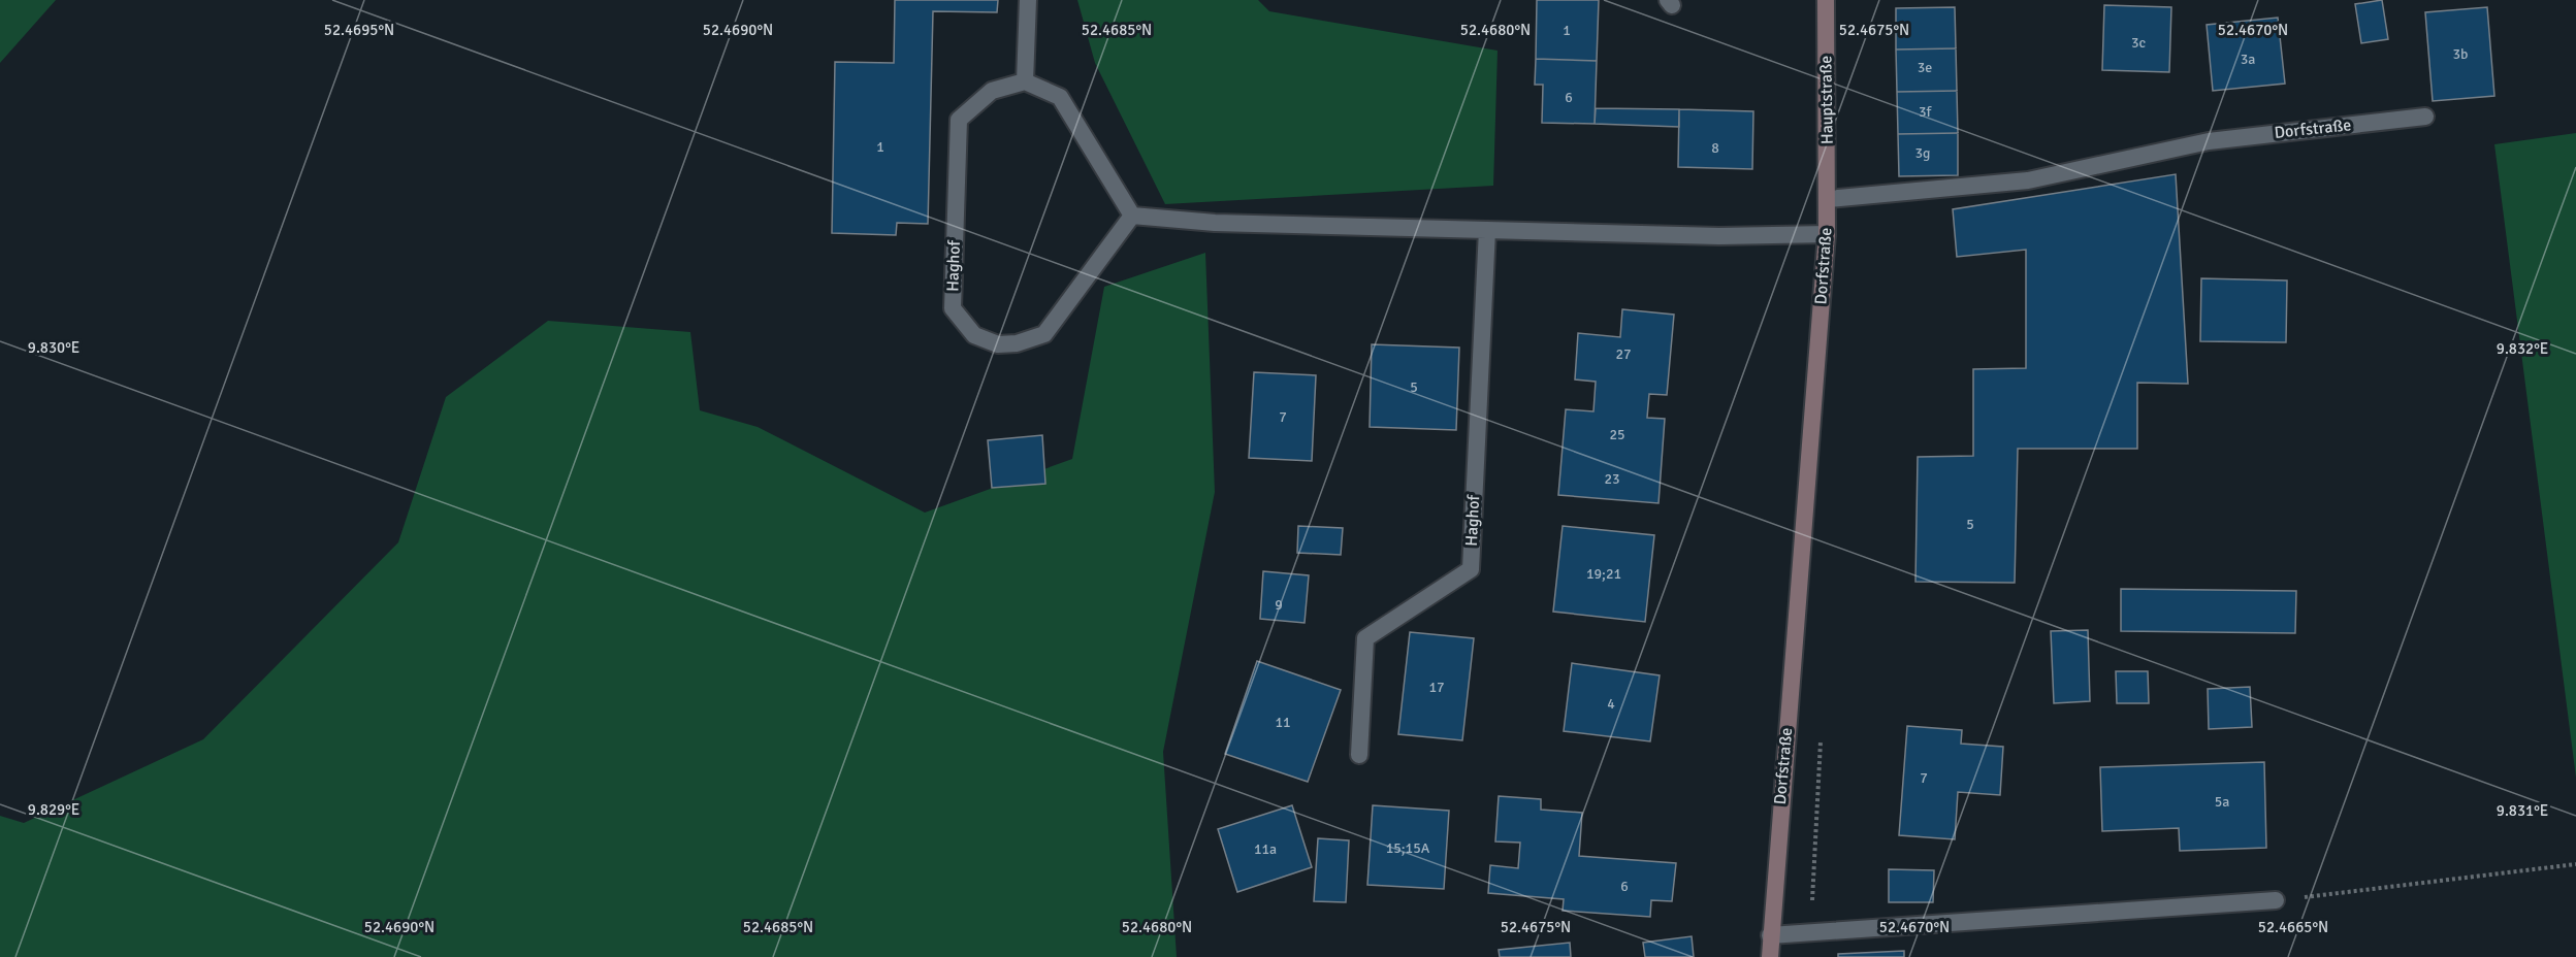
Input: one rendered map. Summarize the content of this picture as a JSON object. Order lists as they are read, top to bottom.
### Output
{
  "streets": {
    "main road": ["Hauptstraße", "Dorfstraße"],
    "lane": ["Haghof"]
  },
  "crossings": [
    ["Hauptstraße", "Dorfstraße"]
  ],
  "house_numbers": [
    "1",
    "3c",
    "3b",
    "3a",
    "3e",
    "6",
    "3f",
    "1",
    "8",
    "3g",
    "27",
    "5",
    "7",
    "25",
    "23",
    "5",
    "19;21",
    "9",
    "17",
    "4",
    "11",
    "7",
    "5a",
    "15;15A",
    "11a",
    "6"
  ],
  "coordinates": [
    "52.4695°N",
    "52.4690°N",
    "52.4685°N",
    "52.4680°N",
    "52.4675°N",
    "52.4670°N",
    "9.830°E",
    "9.832°E",
    "9.829°E",
    "9.831°E",
    "52.4665°N"
  ]
}
